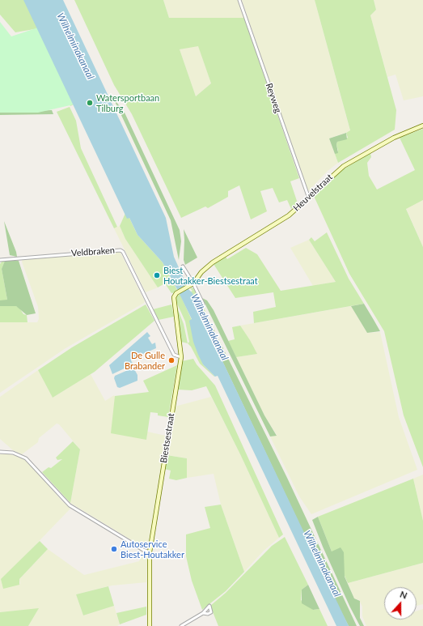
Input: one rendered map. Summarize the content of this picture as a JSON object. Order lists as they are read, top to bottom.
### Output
{
  "streets": {
    "street": [
      "Reyweg",
      "Heuvelstraat",
      "Veldbraken",
      "Biestsestraat"
    ]
  },
  "crossings": [
    ["Heuvelstraat", "Biestsestraat"],
    ["Veldbraken", "Biestsestraat"]
  ],
  "water": ["Wilhelminakanaal"],
  "places": [
    "Watersportbaan Tilburg",
    "Biest Houtakker-Biestsestraat",
    "De Gulle Brabander",
    "Autoservice Biest-Houtakker"
  ],
  "north": "top"
}
